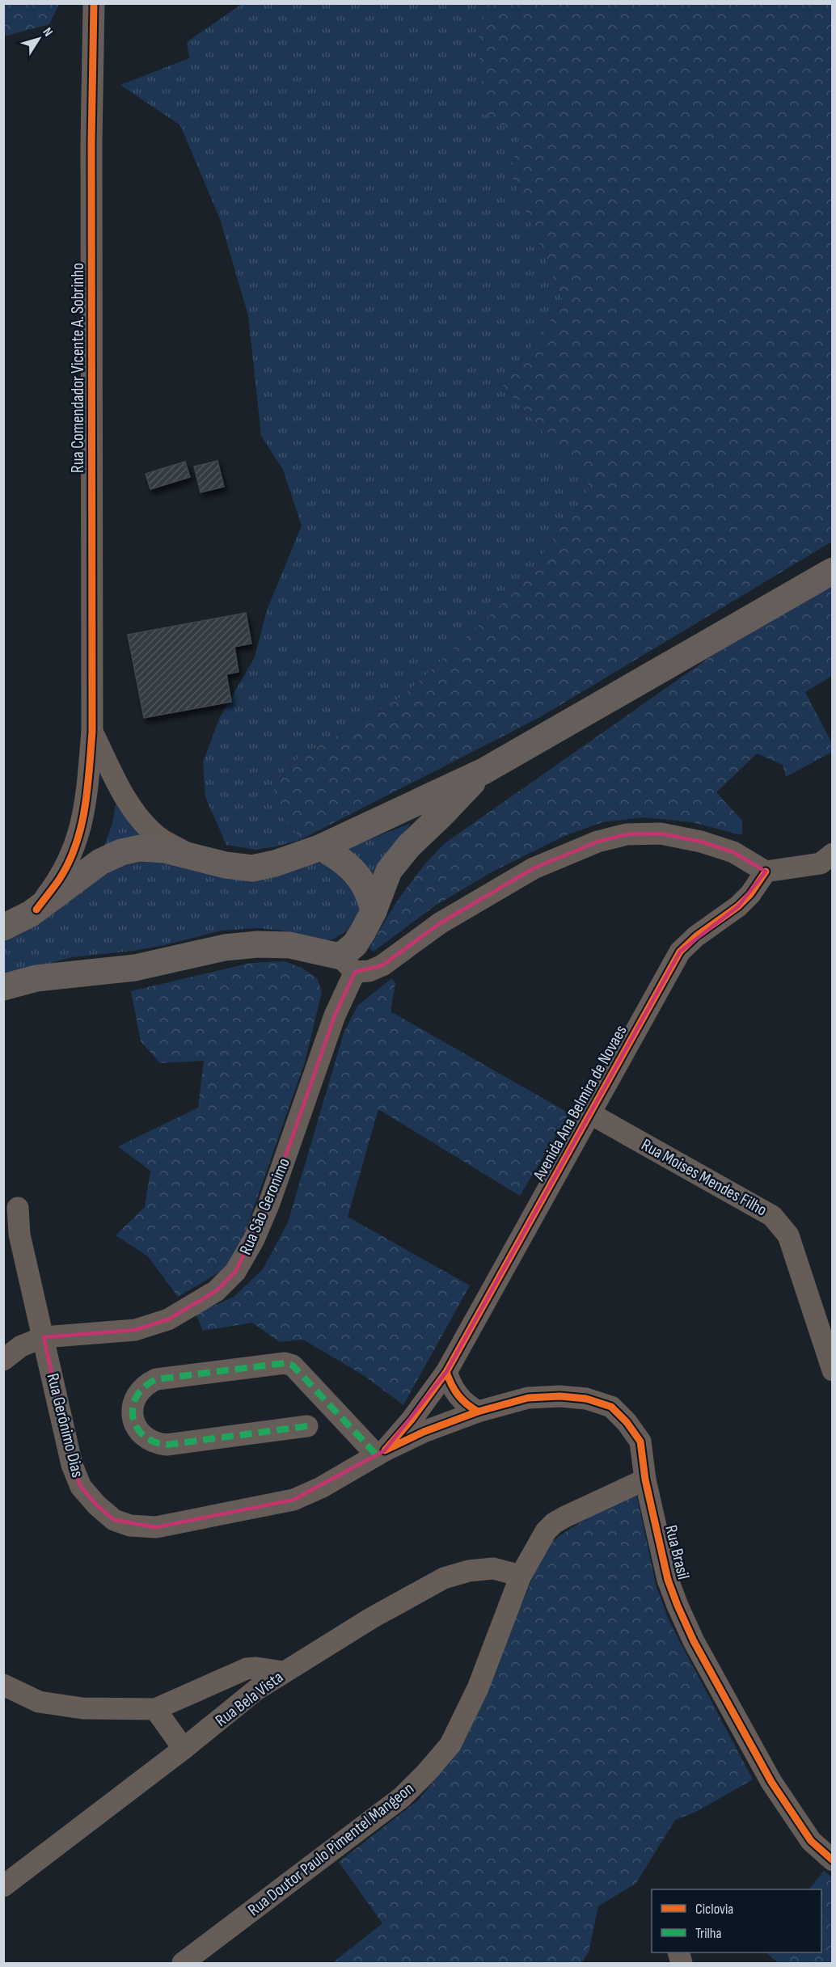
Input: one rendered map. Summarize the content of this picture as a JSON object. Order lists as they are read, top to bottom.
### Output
{
  "streets": {
    "street": [
      "Rua Comendador Vicente A. Sobrinho",
      "Avenida Ana Belmira de Novaes",
      "Rua Moises Mendes Filho",
      "Rua São Geronimo",
      "Rua Gerônimo Dias",
      "Rua Brasil",
      "Rua Bela Vista",
      "Rua Doutor Paulo Pimentel Mangeon"
    ]
  },
  "crossings": [
    ["Avenida Ana Belmira de Novaes", "Rua Moises Mendes Filho"],
    ["Avenida Ana Belmira de Novaes", "Rua Gerônimo Dias"],
    ["Avenida Ana Belmira de Novaes", "Rua Brasil"],
    ["Rua São Geronimo", "Rua Gerônimo Dias"],
    ["Rua Gerônimo Dias", "Rua Brasil"],
    ["Rua Brasil", "Rua Doutor Paulo Pimentel Mangeon"],
    ["Rua Bela Vista", "Rua Doutor Paulo Pimentel Mangeon"]
  ],
  "legend": ["Ciclovia", "Trilha"],
  "north": "top right"
}
